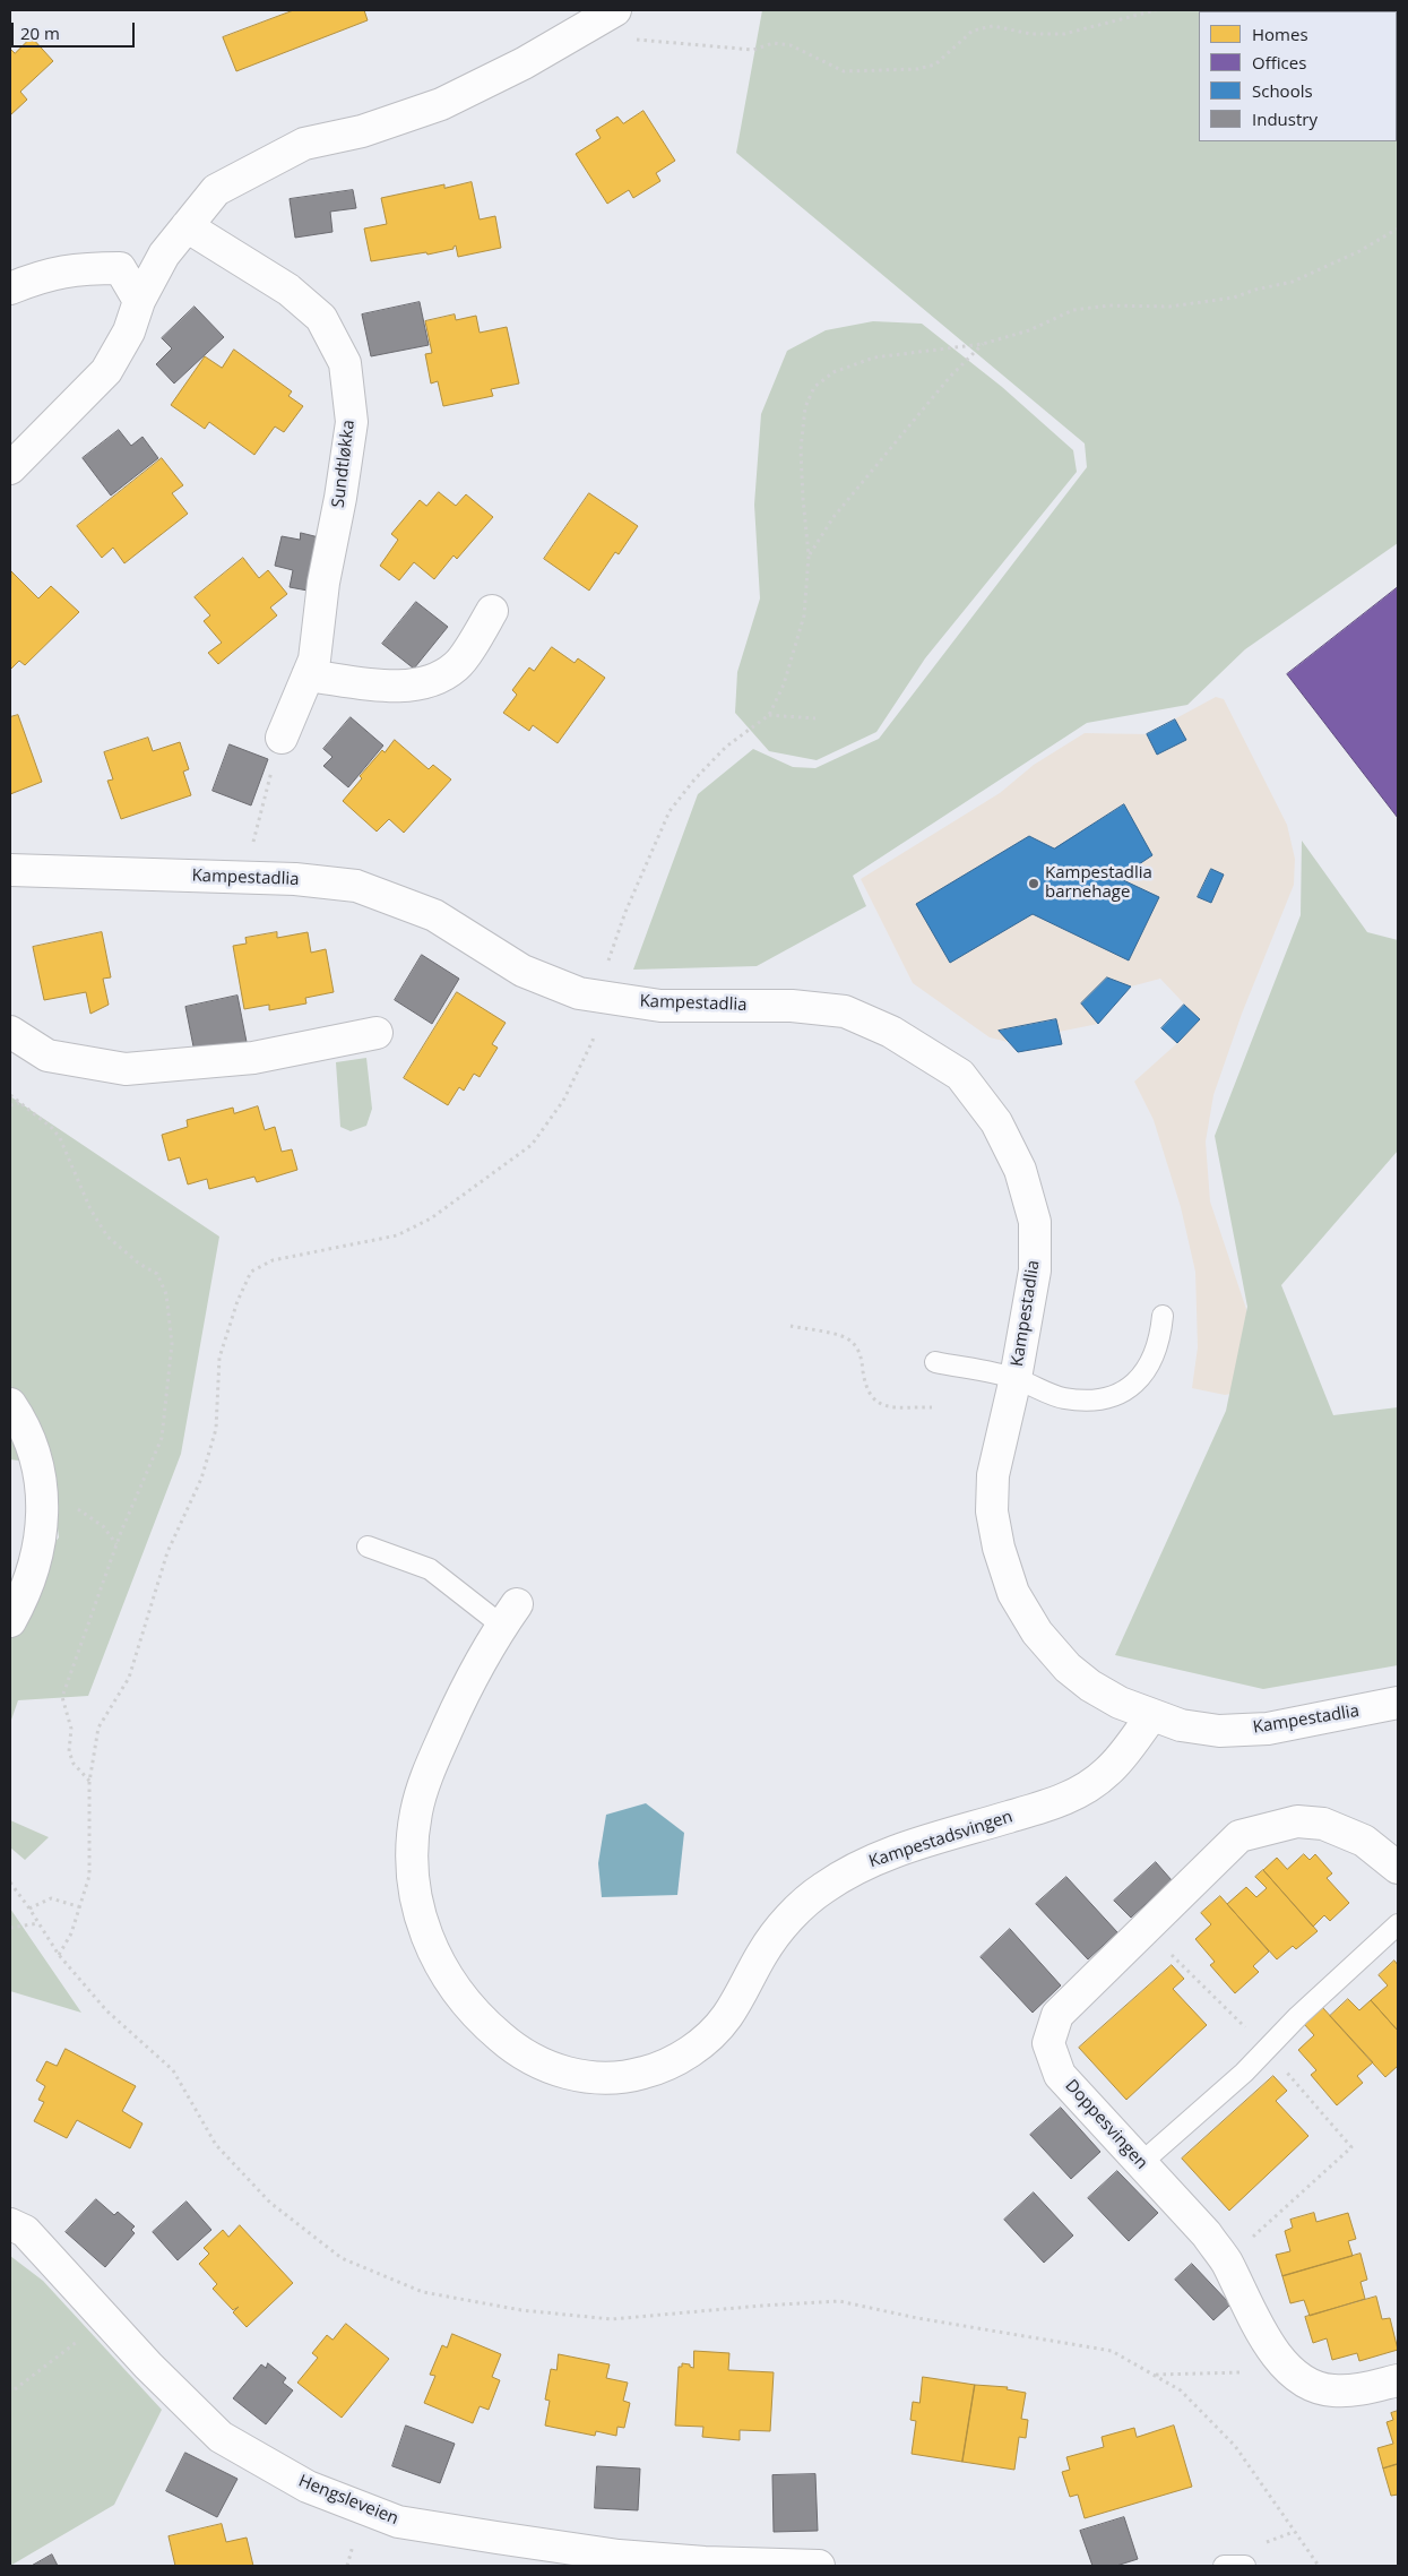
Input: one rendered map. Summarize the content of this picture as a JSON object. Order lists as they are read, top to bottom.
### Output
{
  "streets": {
    "street": [
      "Sundtløkka",
      "Kampestadlia",
      "Kampestadsvingen",
      "Doppesvingen",
      "Hengsleveien"
    ]
  },
  "crossings": [
    ["Kampestadlia", "Kampestadsvingen"]
  ],
  "places": ["Kampestadlia barnehage"],
  "legend": [
    "Homes",
    "Offices",
    "Schools",
    "Industry"
  ],
  "scale_bar": "20 m"
}
